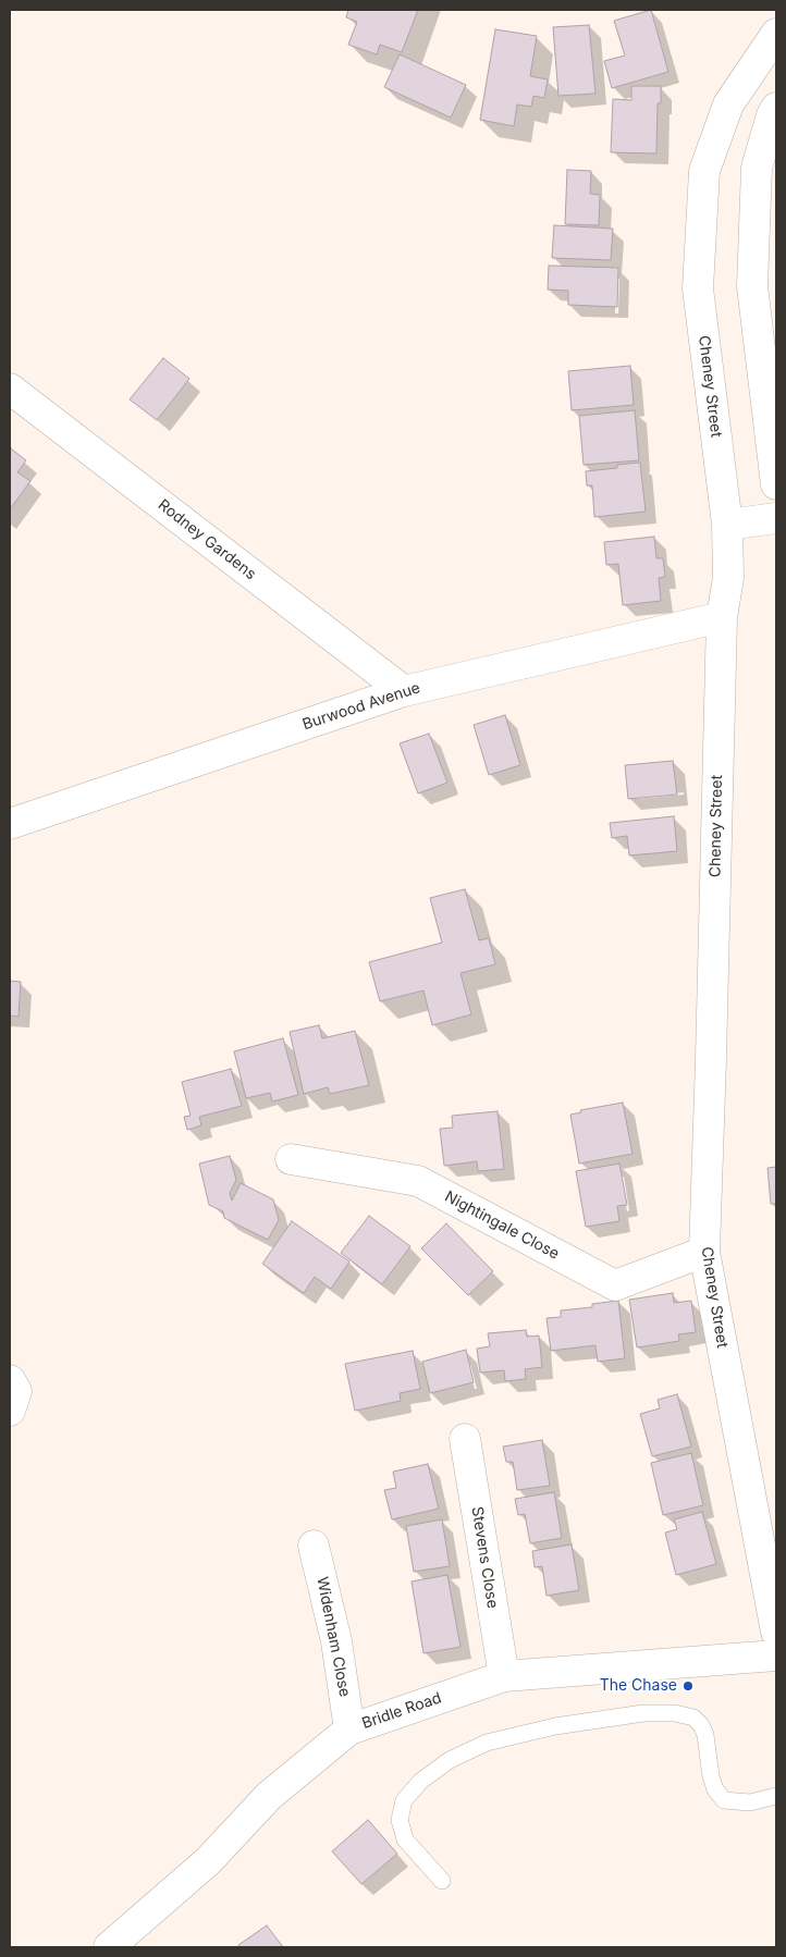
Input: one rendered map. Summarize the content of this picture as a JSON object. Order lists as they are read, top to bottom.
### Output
{
  "streets": {
    "street": [
      "Cheney Street",
      "Rodney Gardens",
      "Burwood Avenue",
      "Nightingale Close",
      "Stevens Close",
      "Widenham Close",
      "Bridle Road"
    ]
  },
  "crossings": [
    ["Cheney Street", "Burwood Avenue"],
    ["Cheney Street", "Nightingale Close"],
    ["Rodney Gardens", "Burwood Avenue"],
    ["Stevens Close", "Bridle Road"],
    ["Widenham Close", "Bridle Road"]
  ],
  "places": ["The Chase"]
}
